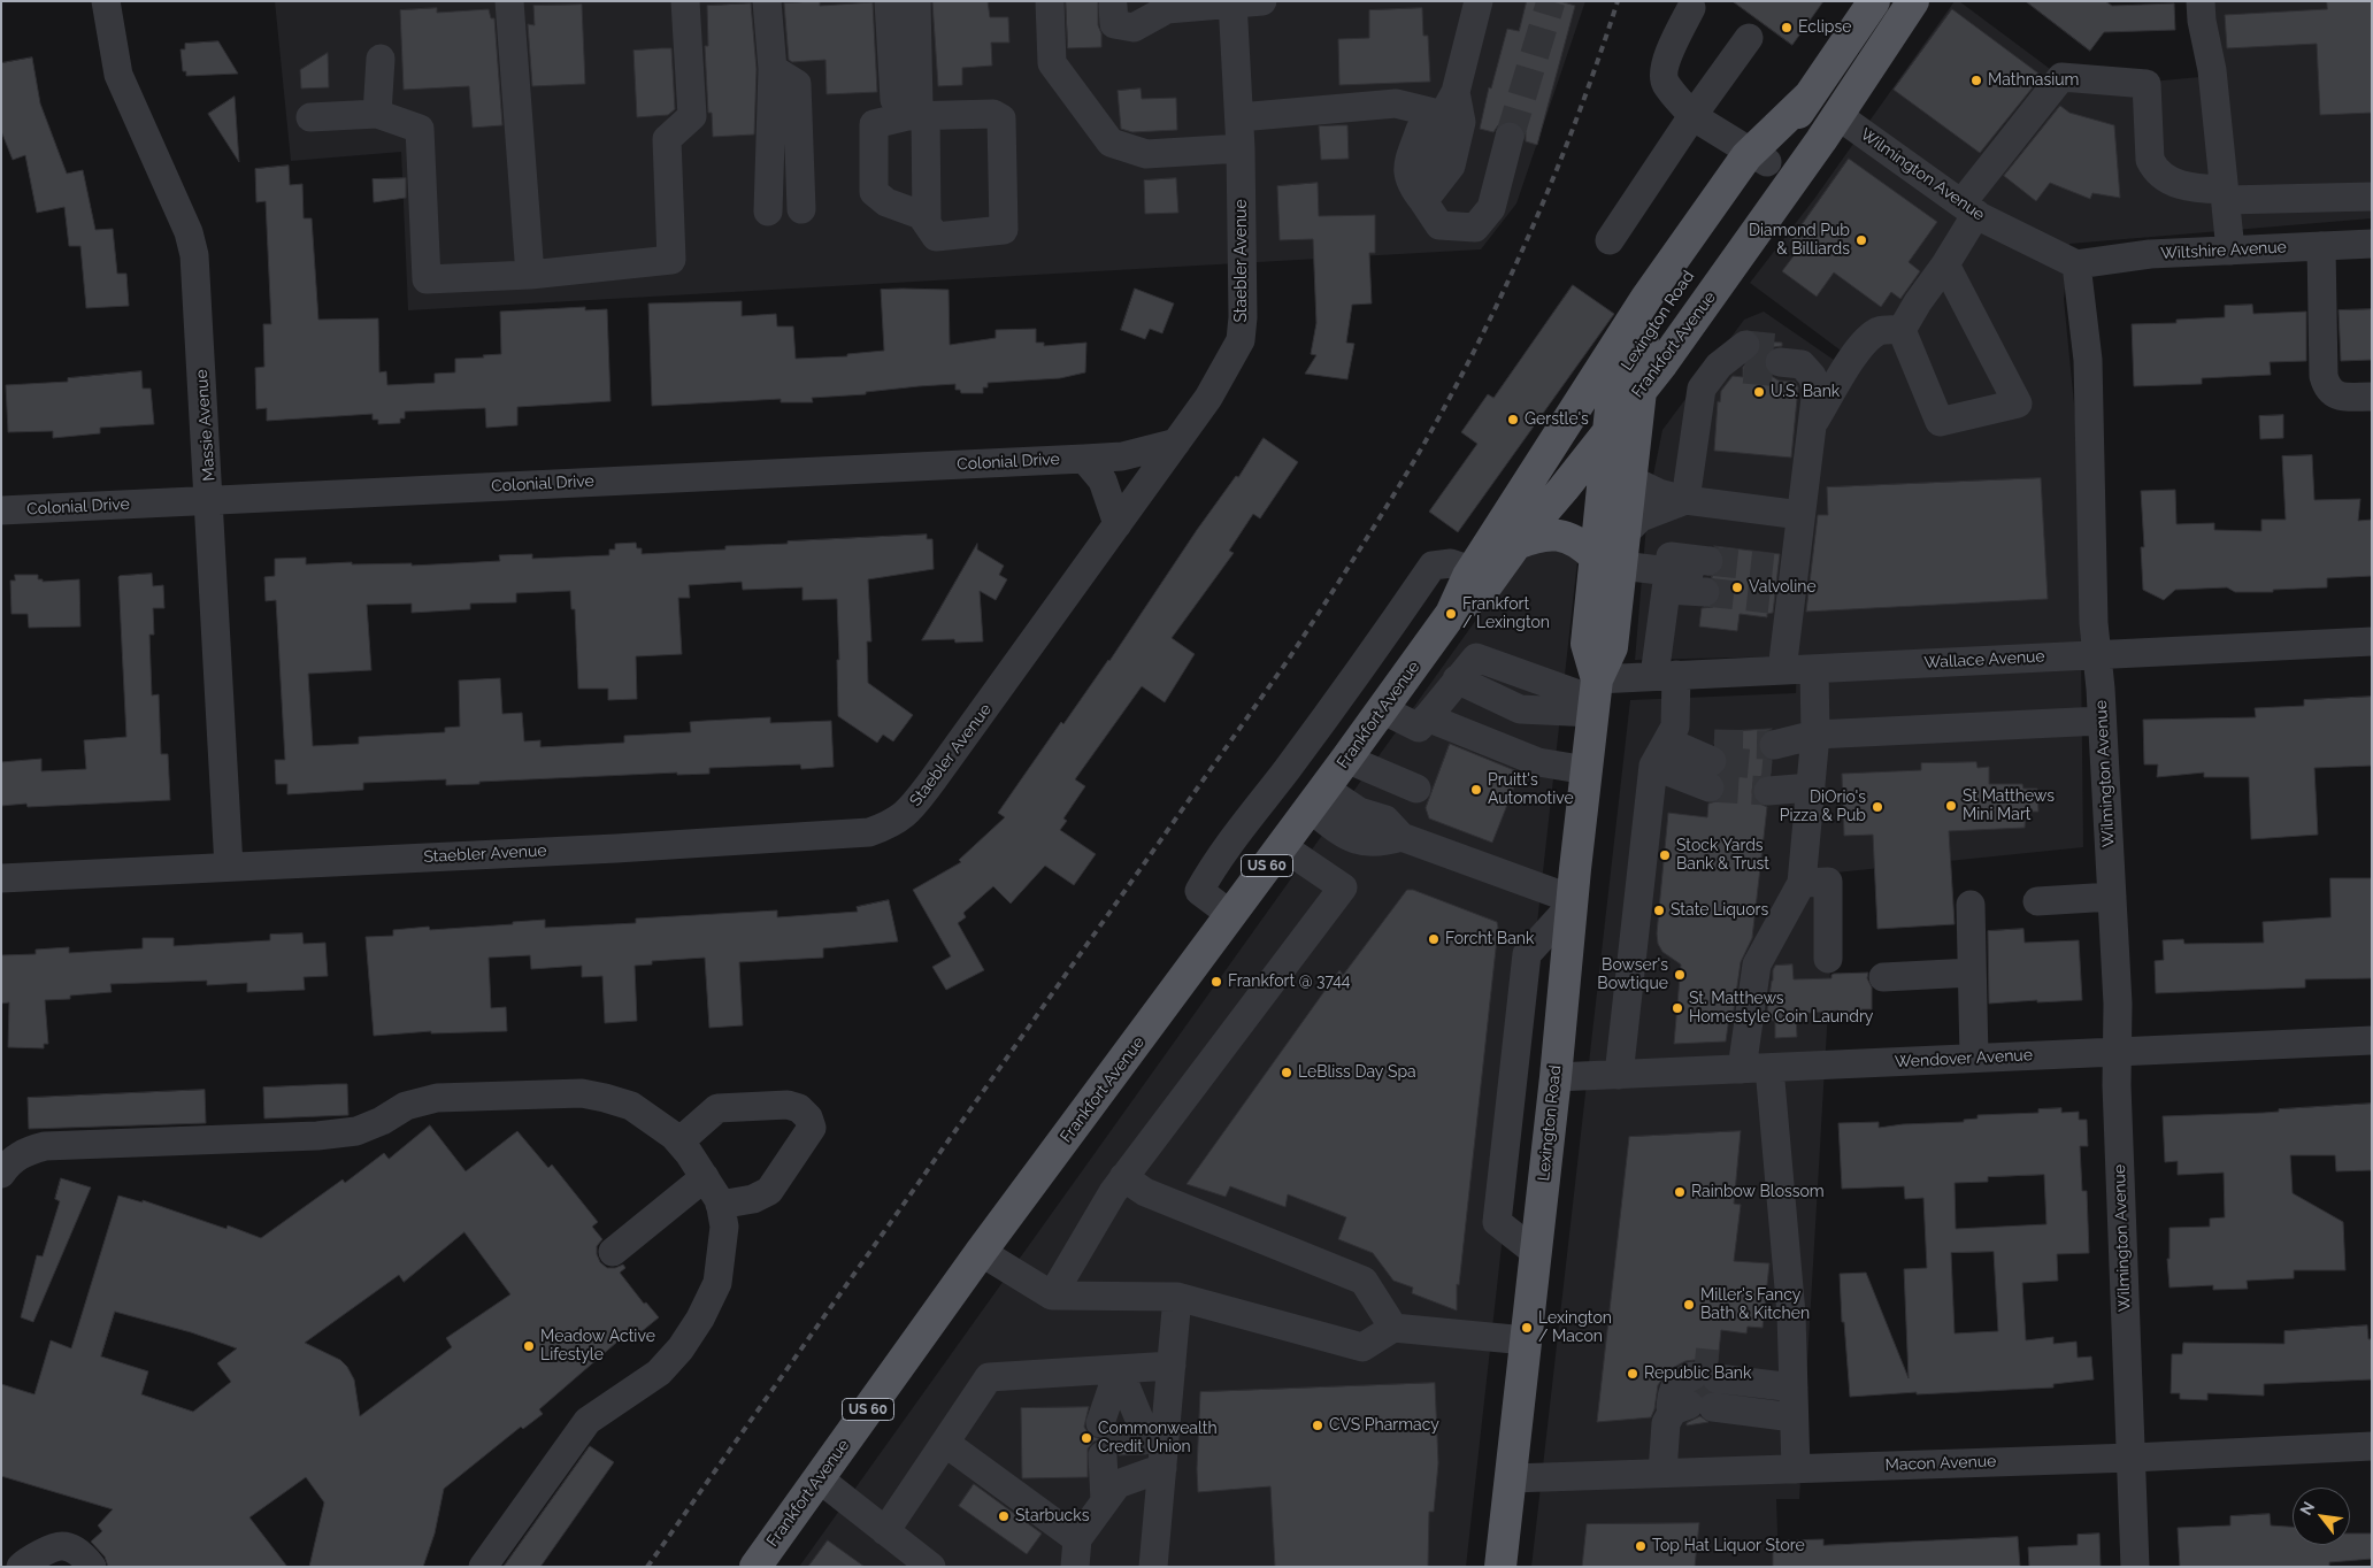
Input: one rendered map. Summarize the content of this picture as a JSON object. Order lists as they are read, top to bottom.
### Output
{
  "streets": {
    "main road": ["Lexington Road", "Frankfort Avenue", "US 60"],
    "street": [
      "Wilmington Avenue",
      "Wiltshire Avenue",
      "Staebler Avenue",
      "Massie Avenue",
      "Colonial Drive",
      "Wallace Avenue",
      "Wendover Avenue",
      "Macon Avenue"
    ]
  },
  "crossings": [
    ["Wilmington Avenue", "Wiltshire Avenue"],
    ["Wilmington Avenue", "Frankfort Avenue"],
    ["Wilmington Avenue", "Wallace Avenue"],
    ["Wilmington Avenue", "Wendover Avenue"],
    ["Wilmington Avenue", "Macon Avenue"],
    ["Staebler Avenue", "Massie Avenue"],
    ["Staebler Avenue", "Colonial Drive"],
    ["Lexington Road", "Frankfort Avenue"],
    ["Lexington Road", "Wallace Avenue"],
    ["Lexington Road", "Wendover Avenue"],
    ["Lexington Road", "Macon Avenue"],
    ["Massie Avenue", "Colonial Drive"]
  ],
  "places": [
    "Eclipse",
    "Mathnasium",
    "Diamond Pub & Billiards",
    "U.S. Bank",
    "Gerstle's",
    "Valvoline",
    "Frankfort / Lexington",
    "Pruitt's Automotive",
    "St Matthews Mini Mart",
    "DiOrio's Pizza & Pub",
    "Stock Yards Bank & Trust",
    "State Liquors",
    "Forcht Bank",
    "Bowser's Bowtique",
    "Frankfort @ 3744",
    "St. Matthews Homestyle Coin Laundry",
    "LeBliss Day Spa",
    "Rainbow Blossom",
    "Miller's Fancy Bath & Kitchen",
    "Lexington / Macon",
    "Meadow Active Lifestyle",
    "Republic Bank",
    "CVS Pharmacy",
    "Commonwealth Credit Union",
    "Starbucks",
    "Top Hat Liquor Store"
  ],
  "north": "top left"
}
